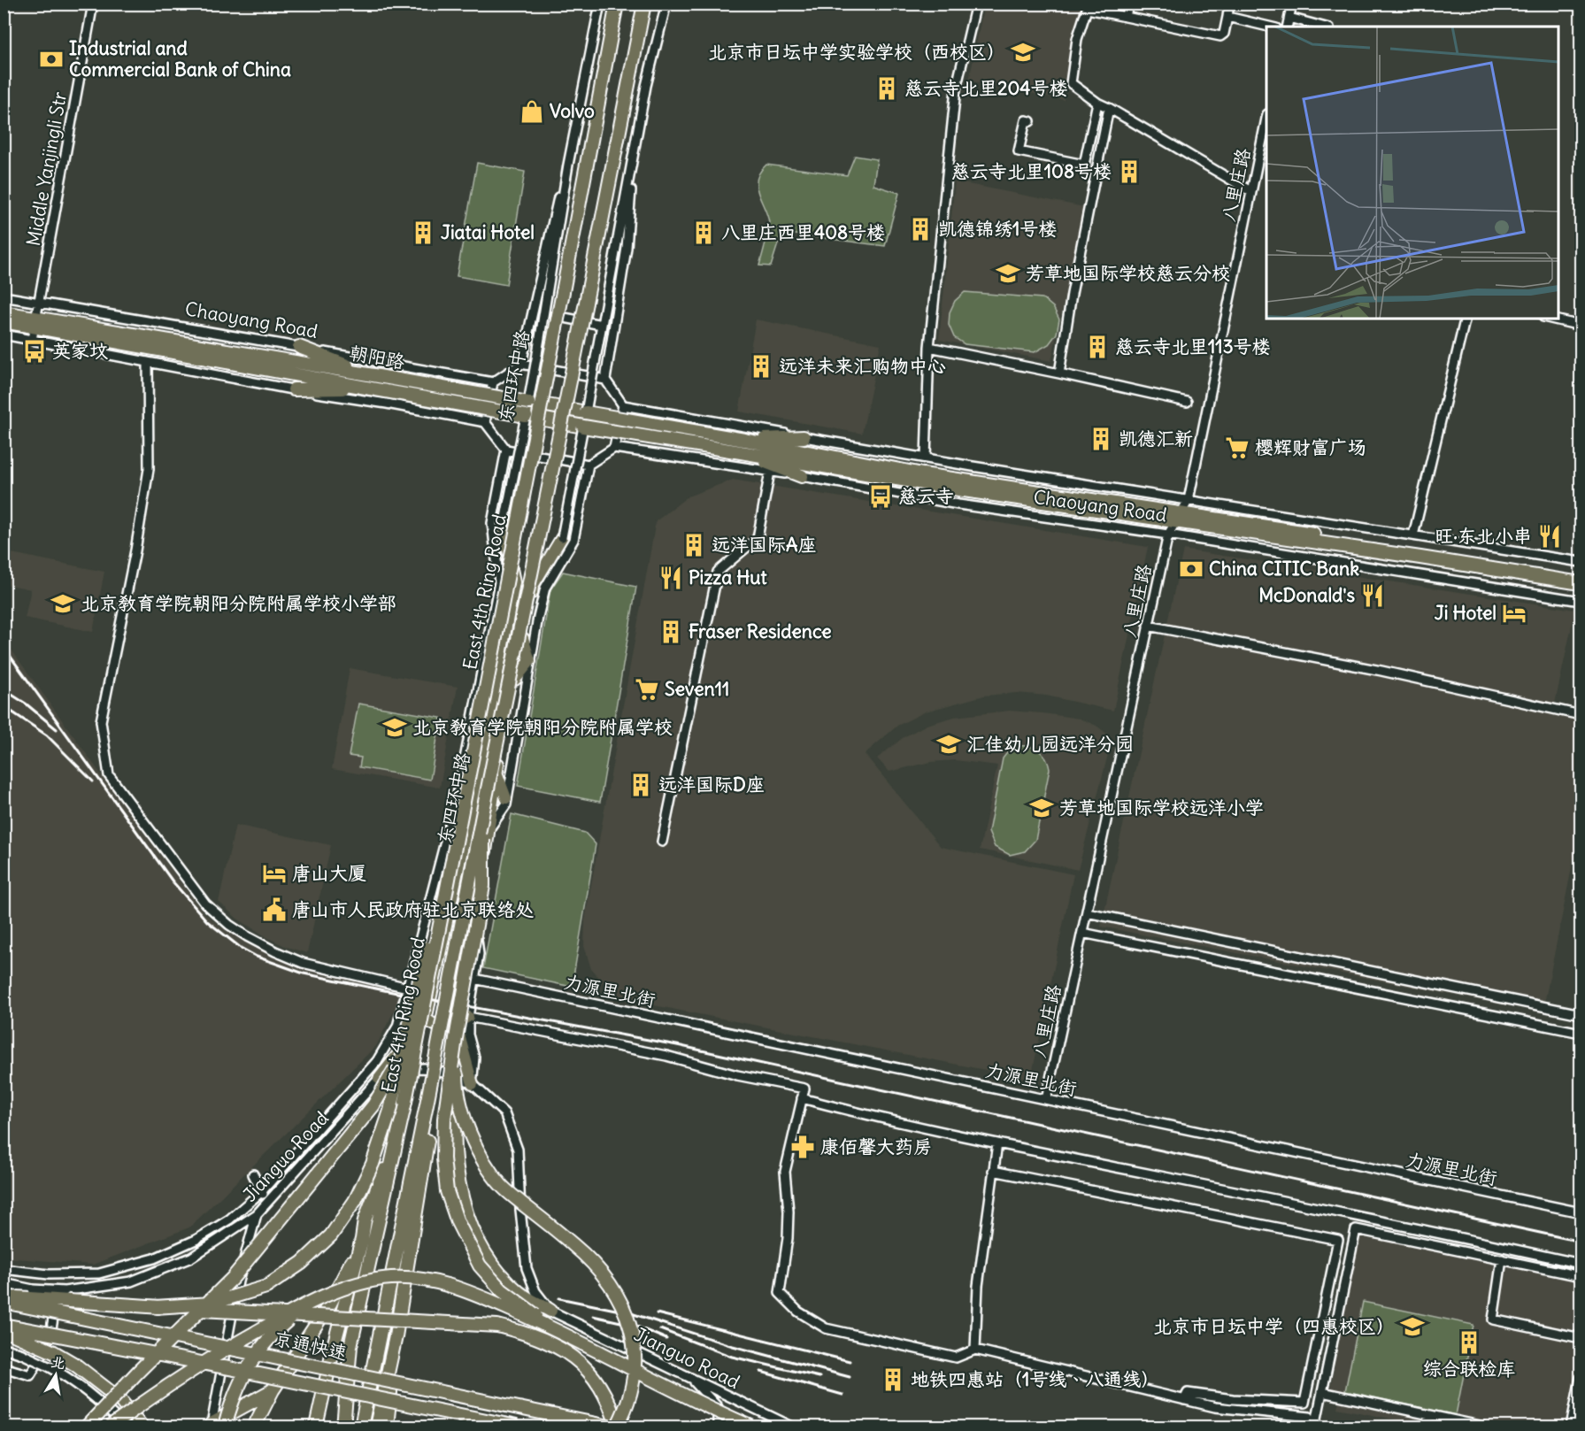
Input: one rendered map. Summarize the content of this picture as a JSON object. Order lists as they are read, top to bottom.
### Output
{
  "streets": {
    "highway": [
      "Chaoyang Road",
      "朝阳路",
      "East 4th Ring Road",
      "京通快速"
    ],
    "main road": ["东四环中路"],
    "street": [
      "Middle Yanjingli Str",
      "八里庄路",
      "力源里北街",
      "Jianguo Road"
    ]
  },
  "crossings": [
    ["Middle Yanjingli Str", "Chaoyang Road"],
    ["Middle Yanjingli Str", "朝阳路"],
    ["八里庄路", "Chaoyang Road"],
    ["八里庄路", "力源里北街"],
    ["Chaoyang Road", "朝阳路"],
    ["Chaoyang Road", "东四环中路"],
    ["朝阳路", "东四环中路"],
    ["东四环中路", "力源里北街"],
    ["东四环中路", "Jianguo Road"]
  ],
  "places": {
    "school or university": [
      "北京市日坛中学实验学校（西校区）",
      "芳草地国际学校慈云分校",
      "北京教育学院朝阳分院附属学校小学部",
      "北京教育学院朝阳分院附属学校",
      "汇佳幼儿园远洋分园",
      "芳草地国际学校远洋小学",
      "北京市日坛中学（四惠校区）"
    ],
    "bank": ["Industrial and Commercial Bank of China", "China CITIC Bank"],
    "building": [
      "慈云寺北里204号楼",
      "慈云寺北里108号楼",
      "凯德锦绣1号楼",
      "Jiatai Hotel",
      "八里庄西里408号楼",
      "慈云寺北里113号楼",
      "远洋未来汇购物中心",
      "凯德汇新",
      "远洋国际A座",
      "Fraser Residence",
      "远洋国际D座",
      "综合联检库",
      "地铁四惠站（1号线、八通线）"
    ],
    "shop": ["Volvo"],
    "bus stop": ["英家坟", "慈云寺"],
    "supermarket": ["樱辉财富广场", "Seven11"],
    "restaurant": ["旺·东北小串", "Pizza Hut", "McDonald's"],
    "hotel": ["Ji Hotel", "唐山大厦"],
    "public building": ["唐山市人民政府驻北京联络处"],
    "pharmacy": ["康佰馨大药房"]
  },
  "north": "top"
}
